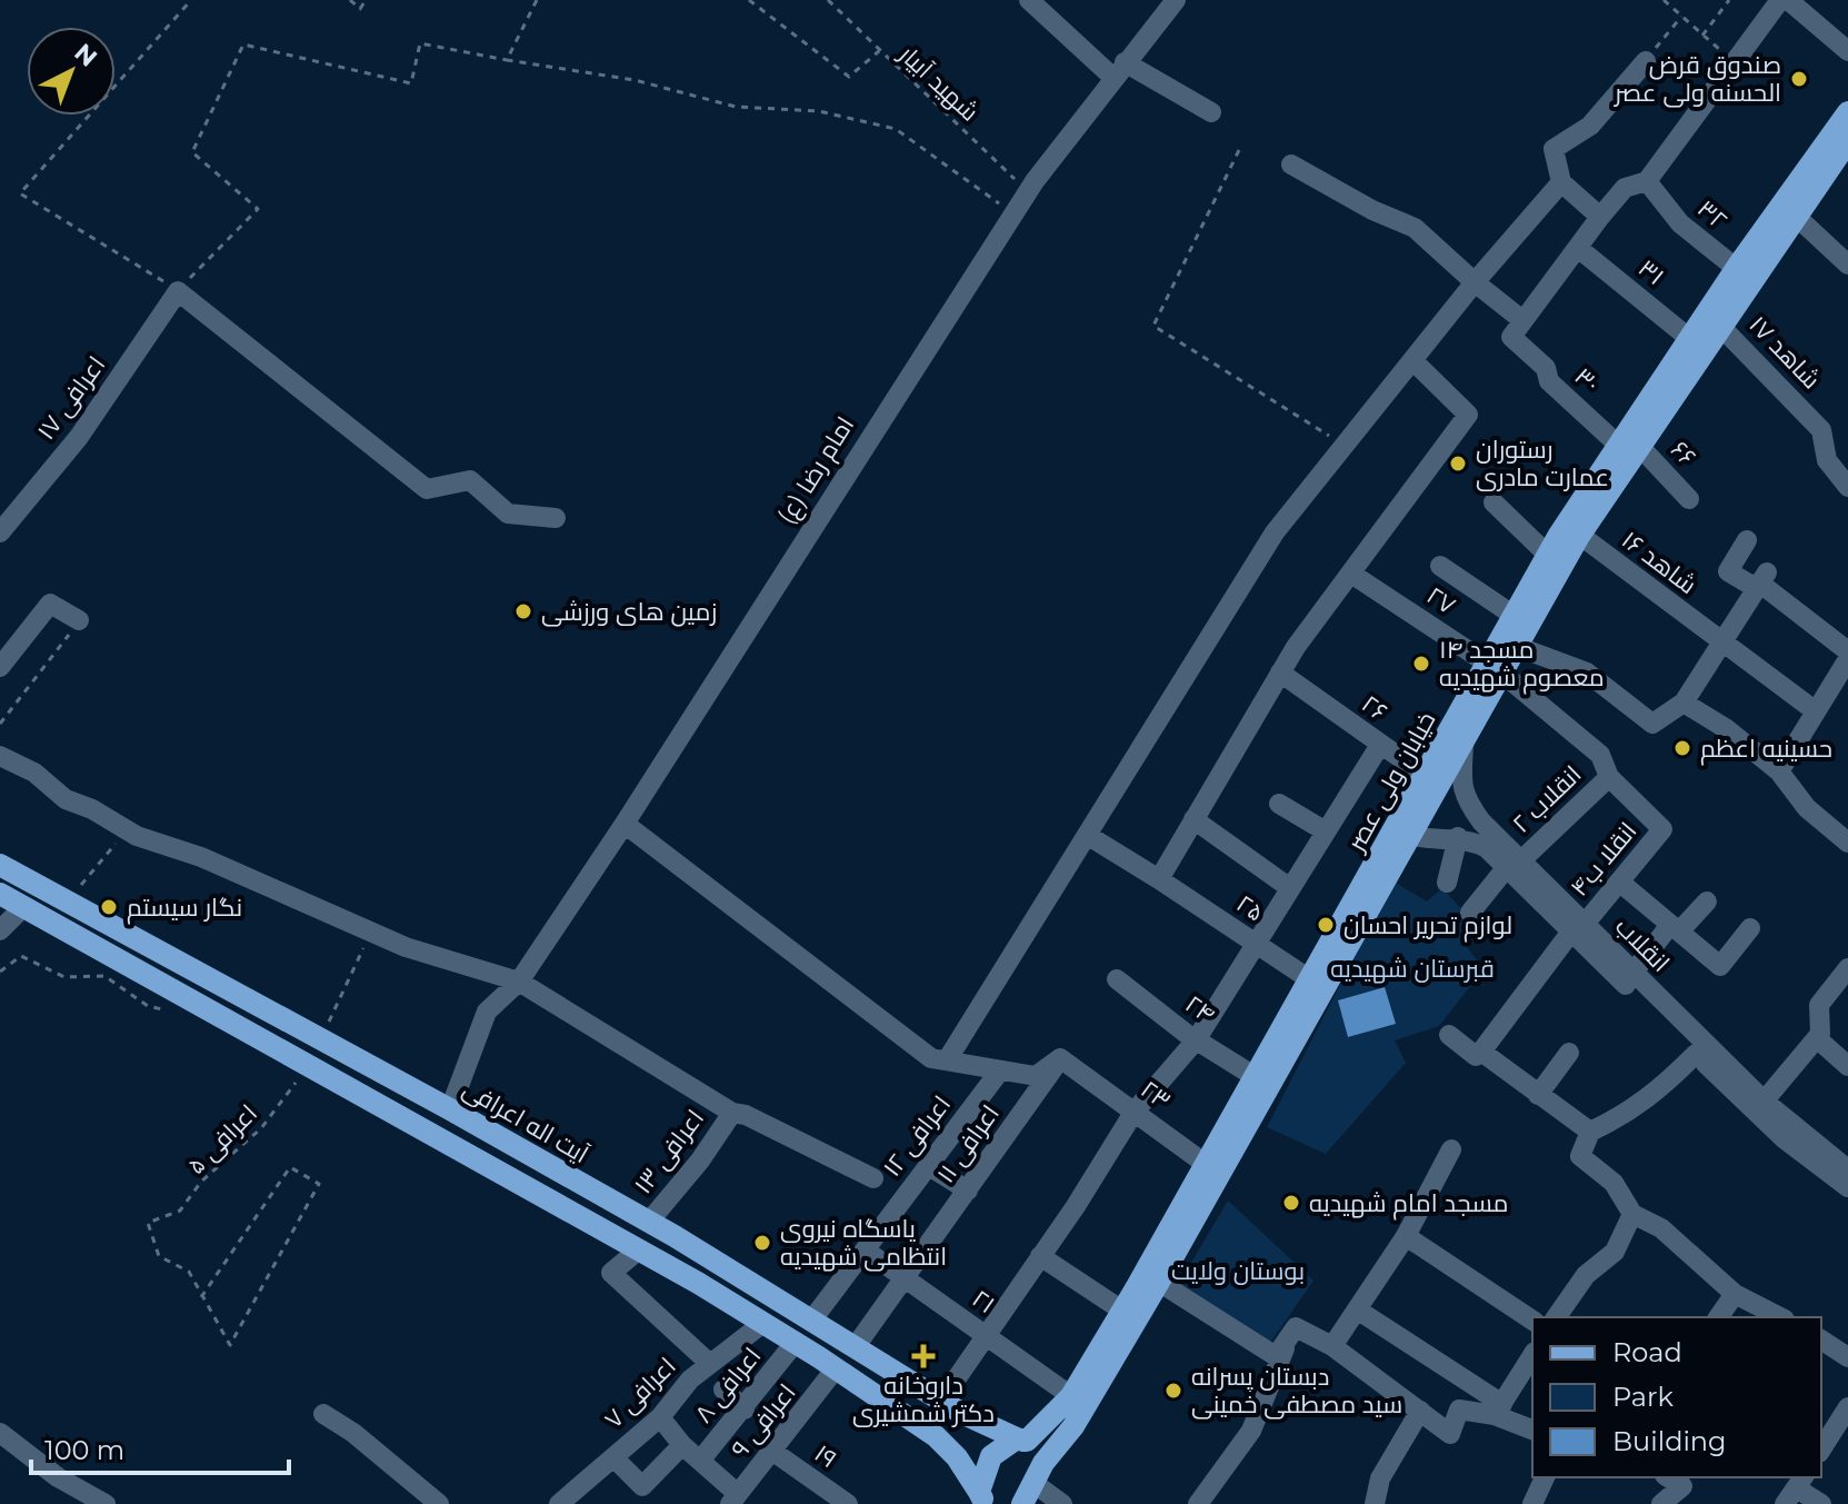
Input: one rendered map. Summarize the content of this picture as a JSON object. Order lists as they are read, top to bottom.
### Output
{
  "streets": {
    "main road": ["خیابان ولی عصر", "آیت اله اعرافی"],
    "street": [
      "۳۲",
      "۳۱",
      "شاهد ۱۷",
      "۳۰",
      "اعرافی ۱۷",
      "۶۶",
      "امام رضا (ع)",
      "شاهد ۱۶",
      "۲۷",
      "۲۶",
      "انقلاب ۲",
      "انقلا ب۴",
      "۲۵",
      "انقلاب",
      "۲۴",
      "۲۳",
      "اعرافی ۱۲",
      "اعرافی ۱۱",
      "اعرافی ۱۳",
      "۲۱",
      "اعرافی ۸",
      "اعرافی ۷",
      "اعرافی ۹",
      "۱۹"
    ],
    "path": ["شهید آبیار", "اعرافی ۵"]
  },
  "crossings": [
    ["شهید آبیار", "امام رضا (ع)"],
    ["۳۲", "خیابان ولی عصر"],
    ["۳۱", "خیابان ولی عصر"],
    ["شاهد ۱۷", "خیابان ولی عصر"],
    ["۳۰", "۶۶"],
    ["۳۰", "خیابان ولی عصر"],
    ["۶۶", "خیابان ولی عصر"],
    ["امام رضا (ع)", "آیت اله اعرافی"],
    ["شاهد ۱۶", "خیابان ولی عصر"],
    ["۲۷", "خیابان ولی عصر"],
    ["۲۷", "انقلاب ۲"],
    ["۲۷", "انقلا ب۴"],
    ["۲۶", "خیابان ولی عصر"],
    ["خیابان ولی عصر", "۲۵"],
    ["خیابان ولی عصر", "انقلاب"],
    ["خیابان ولی عصر", "۲۴"],
    ["خیابان ولی عصر", "۲۳"],
    ["خیابان ولی عصر", "آیت اله اعرافی"],
    ["خیابان ولی عصر", "۲۱"],
    ["انقلاب ۲", "انقلاب"],
    ["انقلا ب۴", "انقلاب"],
    ["۲۳", "اعرافی ۱۱"],
    ["آیت اله اعرافی", "اعرافی ۱۲"],
    ["آیت اله اعرافی", "اعرافی ۱۱"],
    ["آیت اله اعرافی", "اعرافی ۱۳"],
    ["اعرافی ۱۲", "۲۱"],
    ["اعرافی ۱۱", "۲۱"],
    ["اعرافی ۹", "۱۹"]
  ],
  "parks": ["قبرستان شهیدیه", "بوستان ولایت"],
  "places": {
    "other": [
      "صندوق قرض الحسنه ولی عصر",
      "رستوران عمارت مادری",
      "زمین های ورزشی",
      "مسجد ۱۴ معصوم شهیدیه",
      "حسینیه اعظم",
      "نگار سیستم",
      "لوازم تحریر احسان",
      "مسجد امام شهیدیه",
      "پاسگاه نیروی انتظامی شهیدیه",
      "دبستان پسرانه سید مصطفی خمینی"
    ],
    "health": ["داروخانه دکتر شمشیری"]
  },
  "legend": ["Road", "Park", "Building"],
  "scale_bar": "100 m",
  "north": "top right"
}
